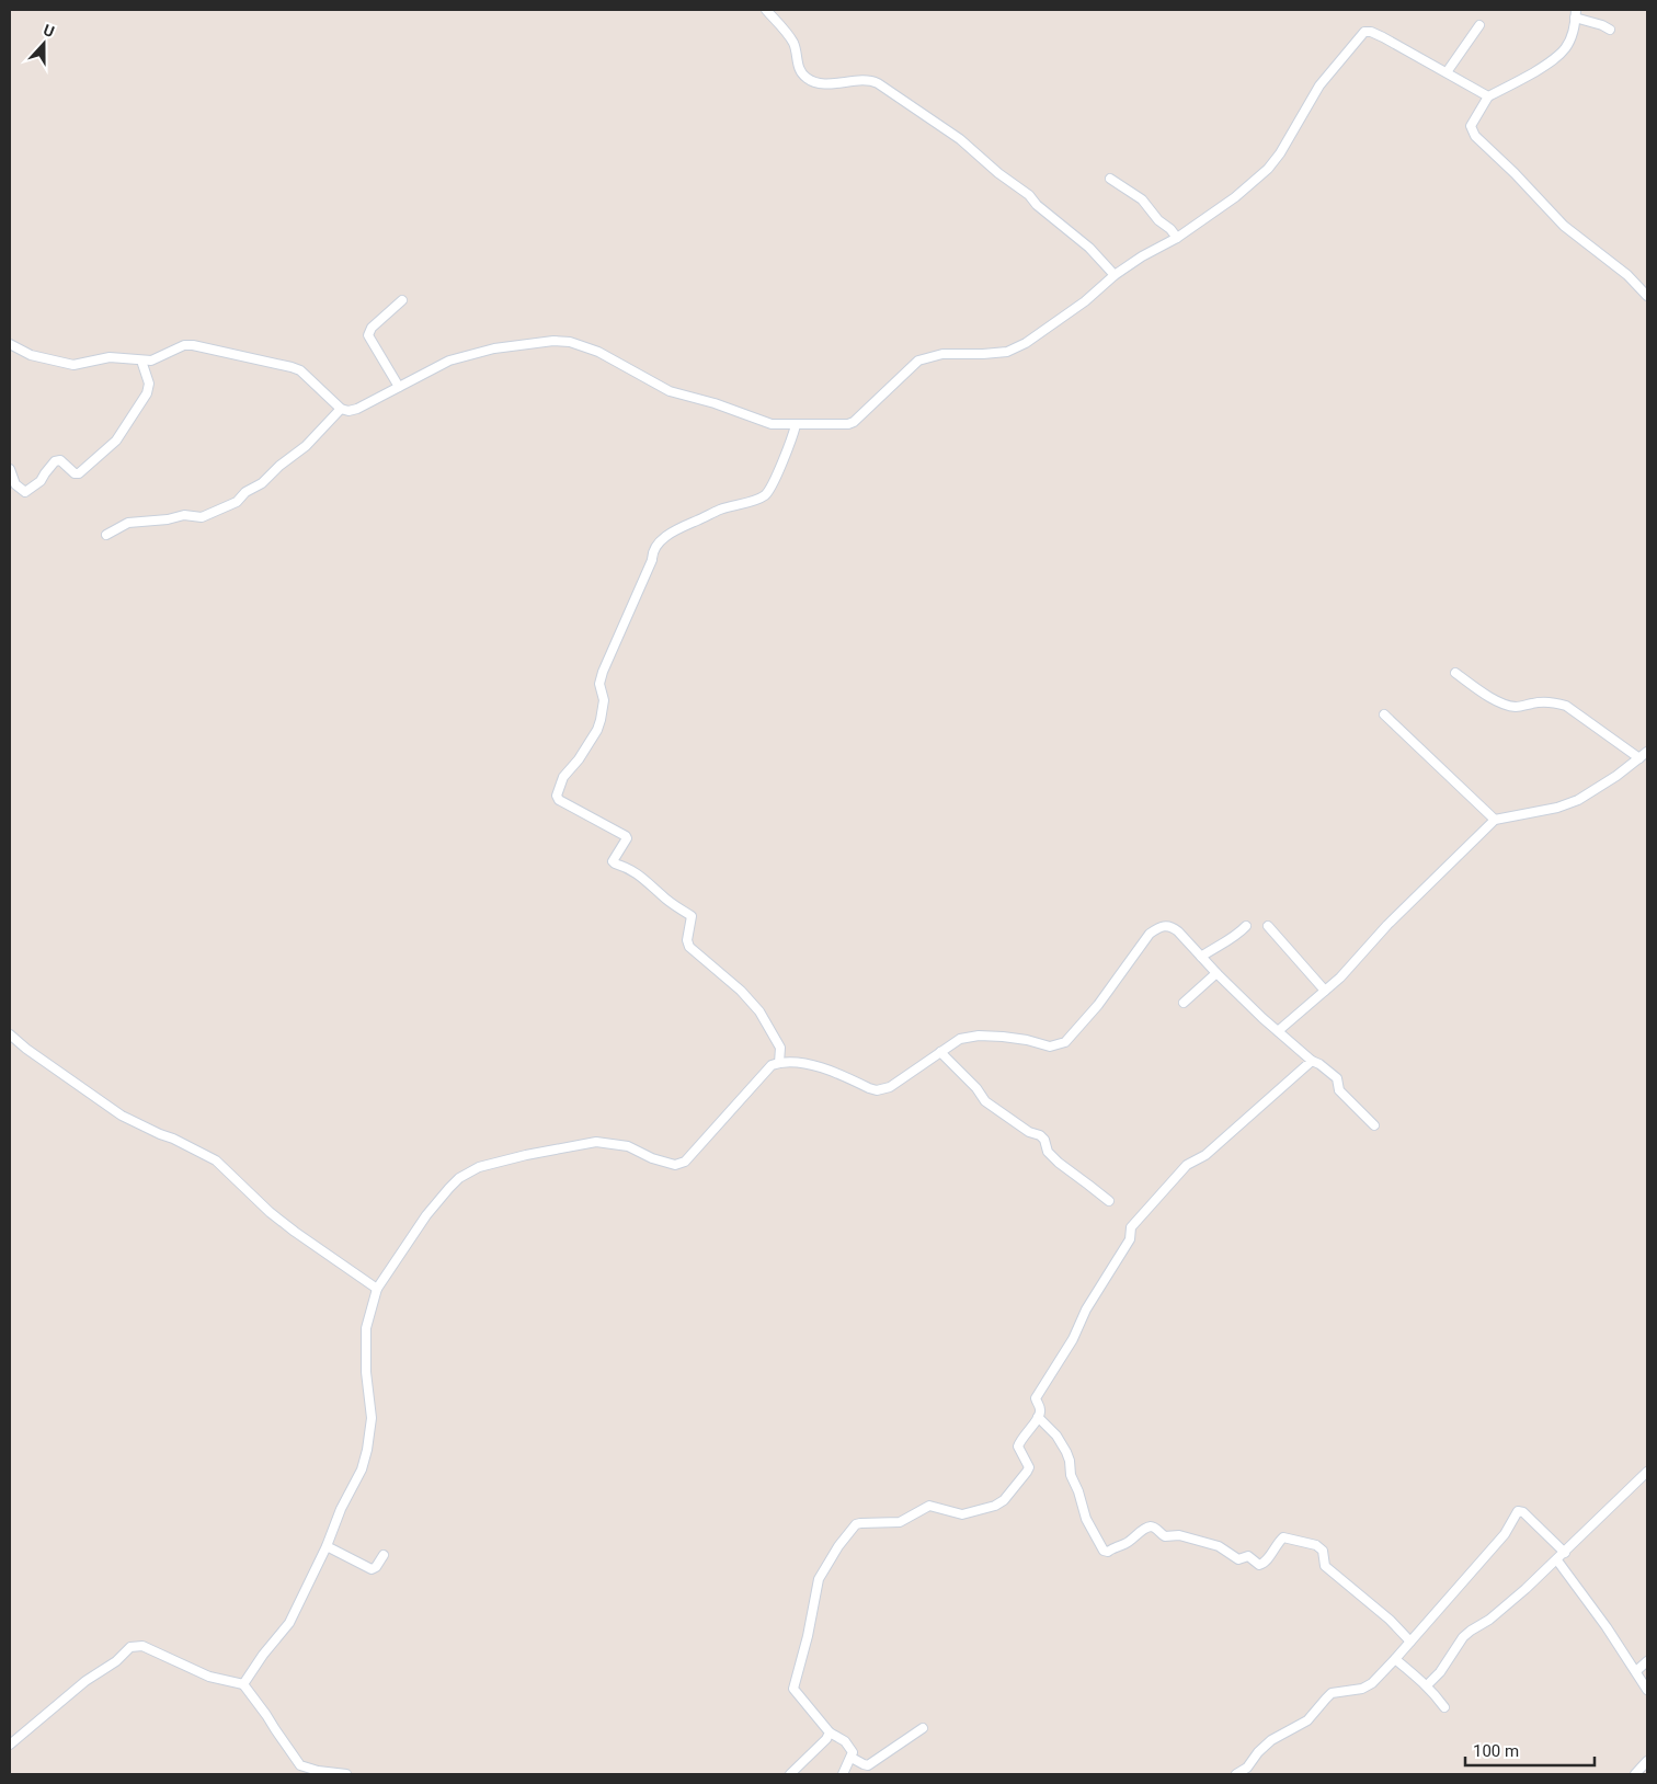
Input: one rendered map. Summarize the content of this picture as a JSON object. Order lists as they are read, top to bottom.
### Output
{
  "scale_bar": "100 m",
  "north": "top"
}
